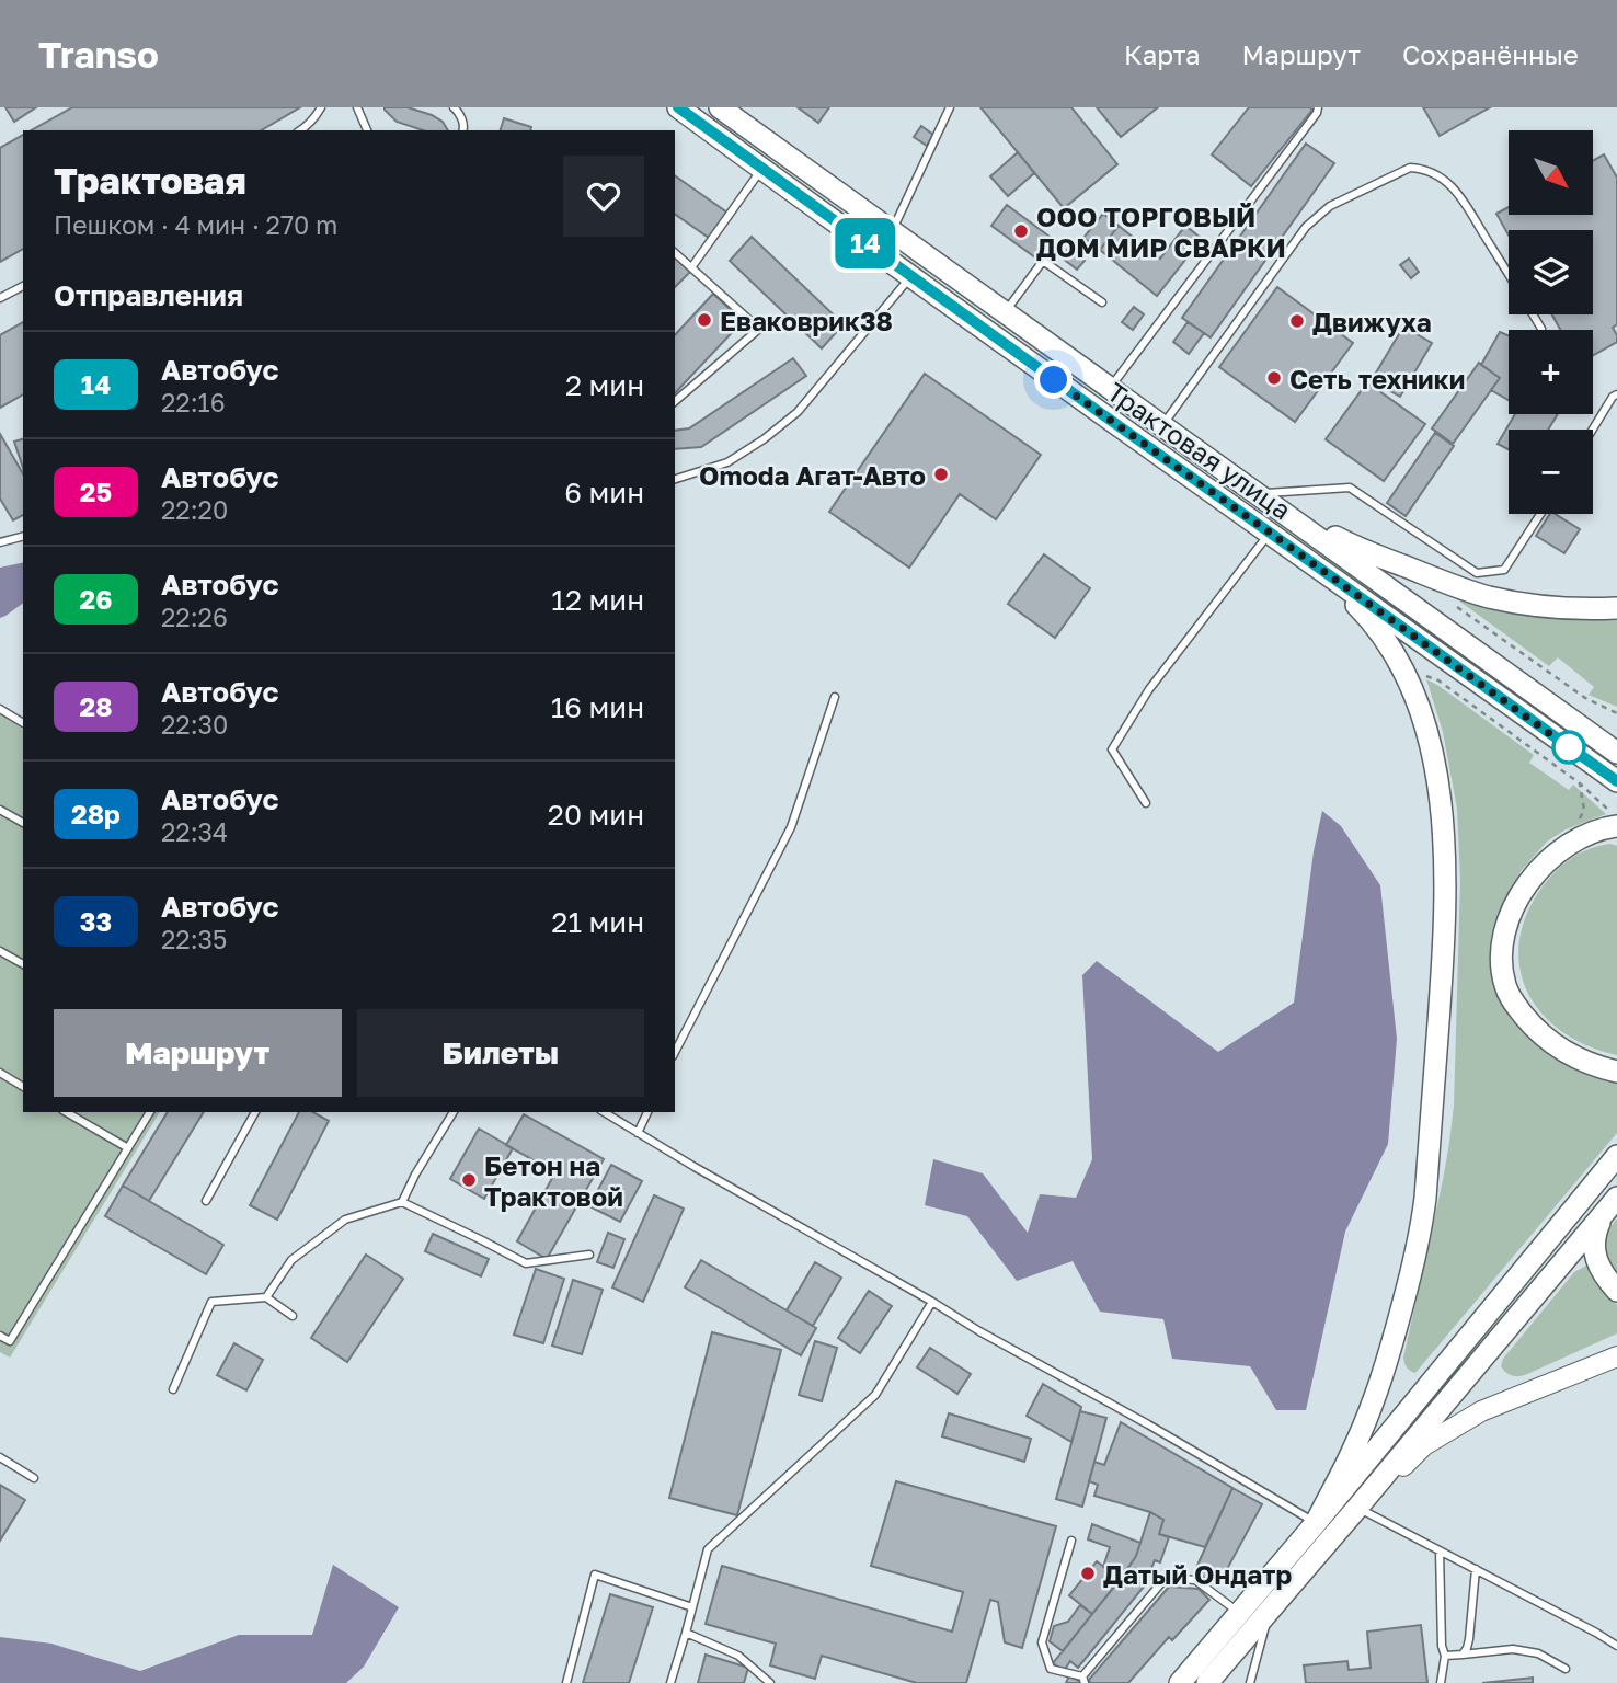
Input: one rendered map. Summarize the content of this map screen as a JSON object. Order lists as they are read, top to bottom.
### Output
{
  "streets": {
    "main road": ["Трактовая улица"]
  },
  "places": [
    "ООО ТОРГОВЫЙ ДОМ МИР СВАРКИ",
    "Еваковрик38",
    "Движуха",
    "Сеть техники",
    "Omoda Агат-Авто",
    "Бетон на Трактовой",
    "Датый Ондатр"
  ],
  "lines": ["bus line 14"],
  "north": "bottom right",
  "page": {
    "header": "Transo",
    "nav": ["Карта", "Маршрут", "Сохранённые"],
    "on_map": "14",
    "map_buttons": ["+", "−"],
    "heading": [
      ["Трактовая", "Пешком · 4 мин · 270 m"],
      "Отправления"
    ],
    "list": [
      {
        "mark": "14",
        "name": "Автобус",
        "note": "22:16",
        "value": "2 мин"
      },
      {
        "mark": "25",
        "name": "Автобус",
        "note": "22:20",
        "value": "6 мин"
      },
      {
        "mark": "26",
        "name": "Автобус",
        "note": "22:26",
        "value": "12 мин"
      },
      {
        "mark": "28",
        "name": "Автобус",
        "note": "22:30",
        "value": "16 мин"
      },
      {
        "mark": "28р",
        "name": "Автобус",
        "note": "22:34",
        "value": "20 мин"
      },
      {
        "mark": "33",
        "name": "Автобус",
        "note": "22:35",
        "value": "21 мин"
      }
    ],
    "buttons": ["Маршрут", "Билеты"]
  }
}
